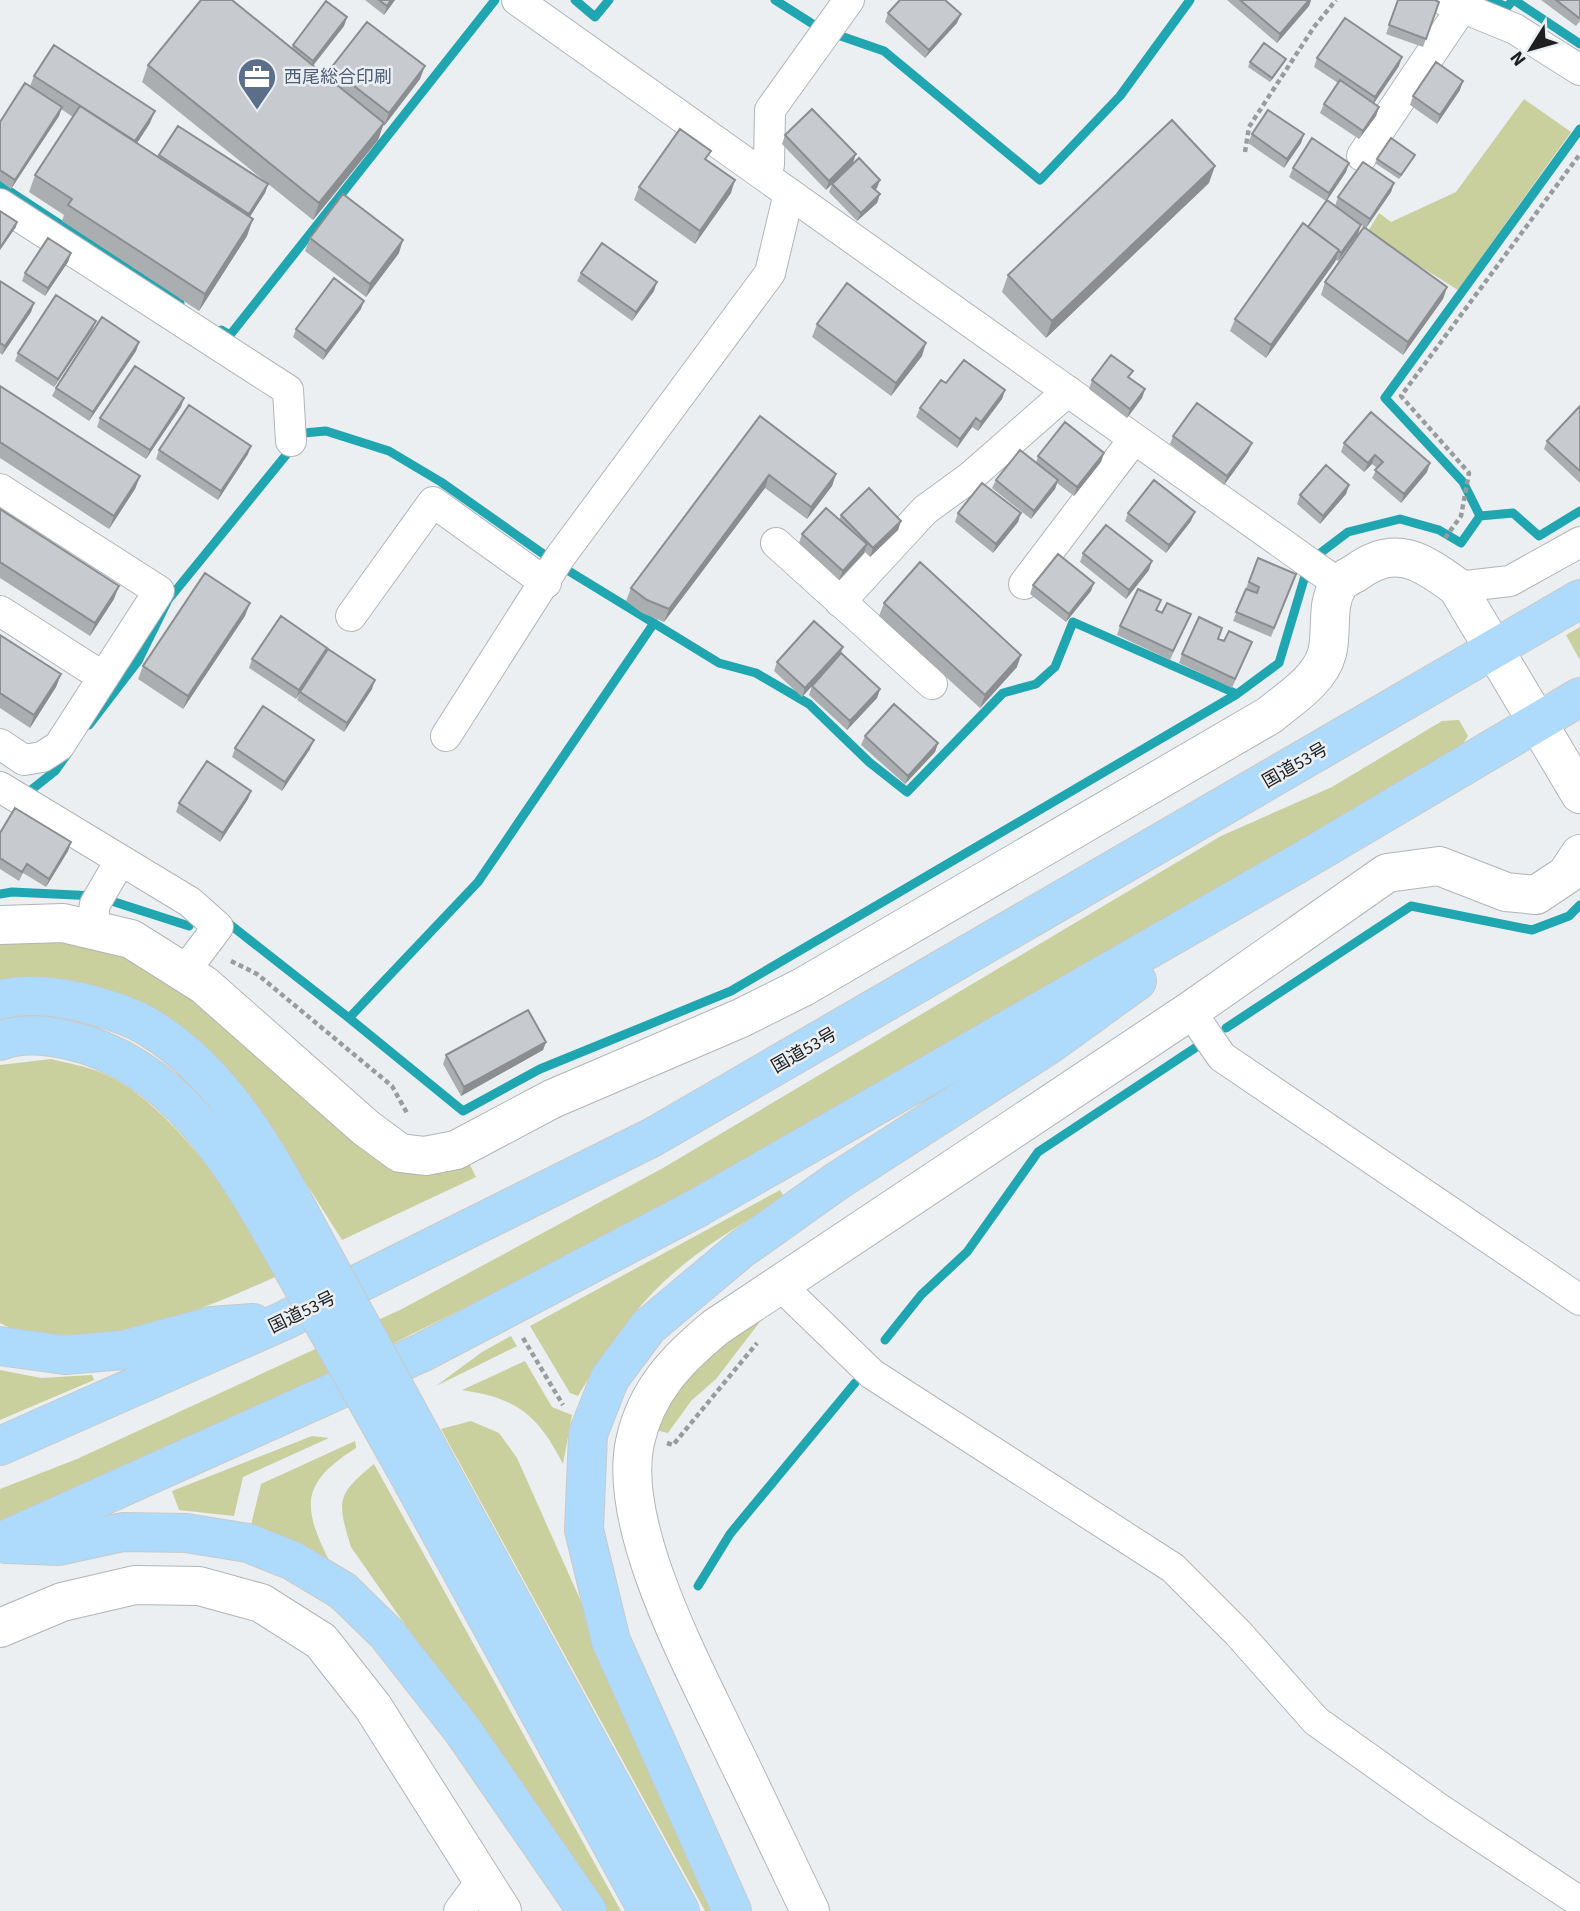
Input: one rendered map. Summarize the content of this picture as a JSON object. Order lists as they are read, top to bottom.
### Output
{
  "streets": {
    "highway": ["国道53号"]
  },
  "places": {
    "office": ["西尾総合印刷"]
  },
  "north": "bottom left"
}
